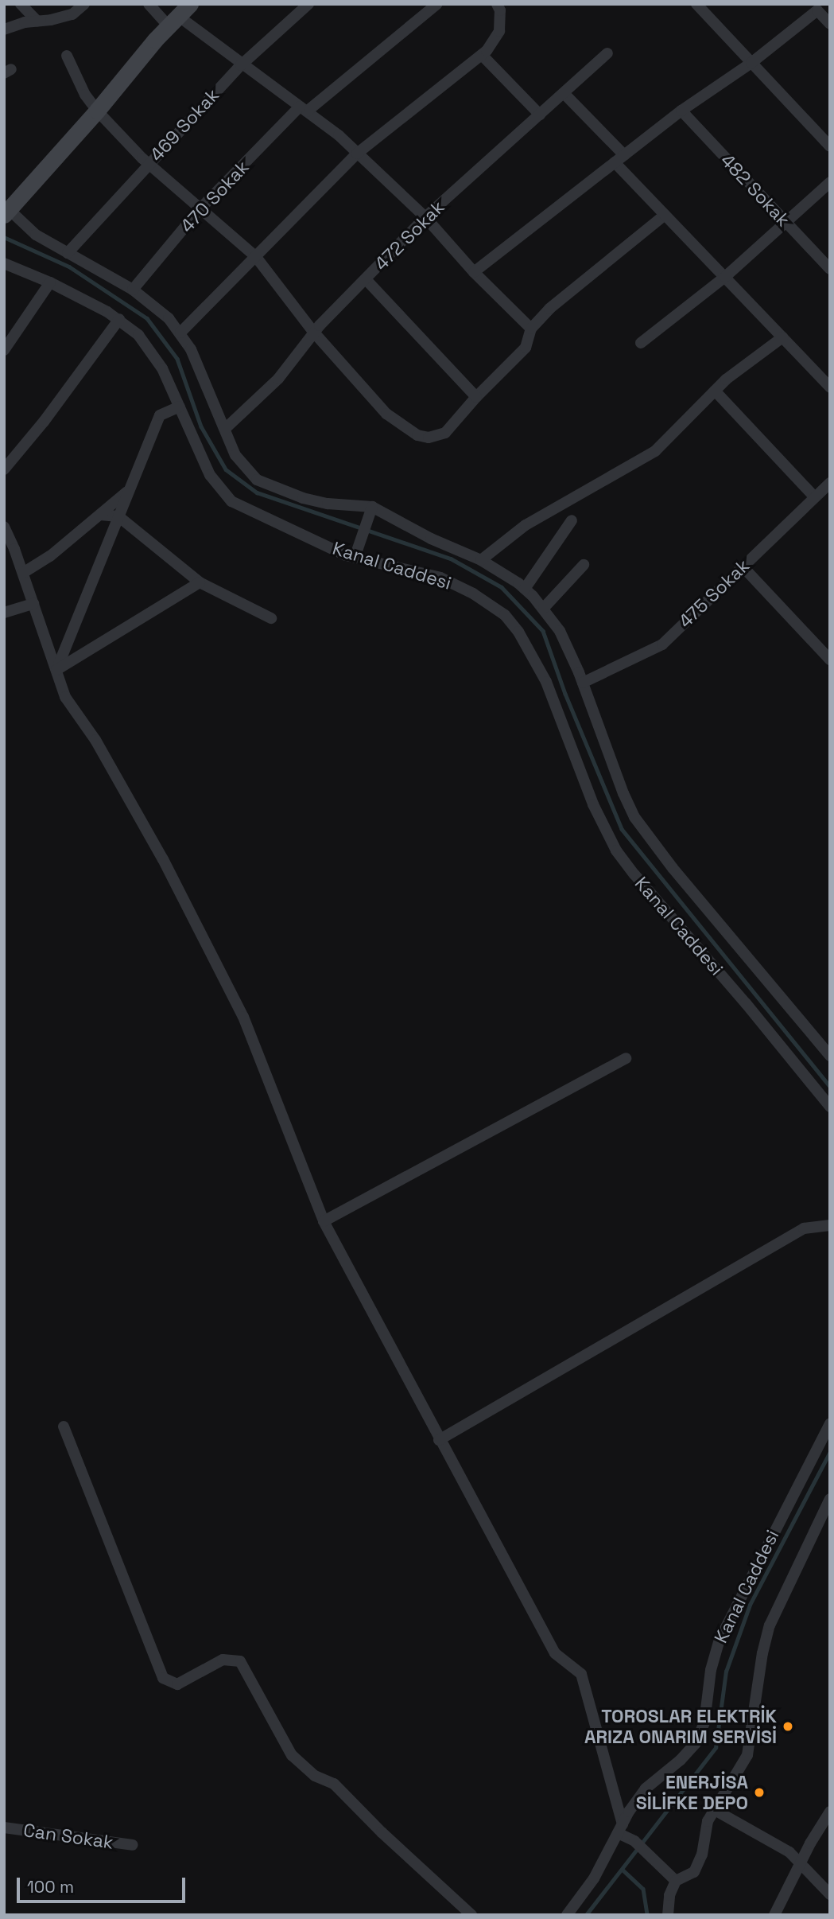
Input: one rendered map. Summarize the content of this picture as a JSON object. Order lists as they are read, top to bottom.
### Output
{
  "streets": {
    "street": [
      "469 Sokak",
      "482 Sokak",
      "470 Sokak",
      "472 Sokak",
      "Kanal Caddesi",
      "475 Sokak",
      "Can Sokak"
    ]
  },
  "places": ["TOROSLAR ELEKTRİK ARIZA ONARIM SERVİSİ", "ENERJİSA SİLİFKE DEPO"],
  "scale_bar": "100 m"
}
